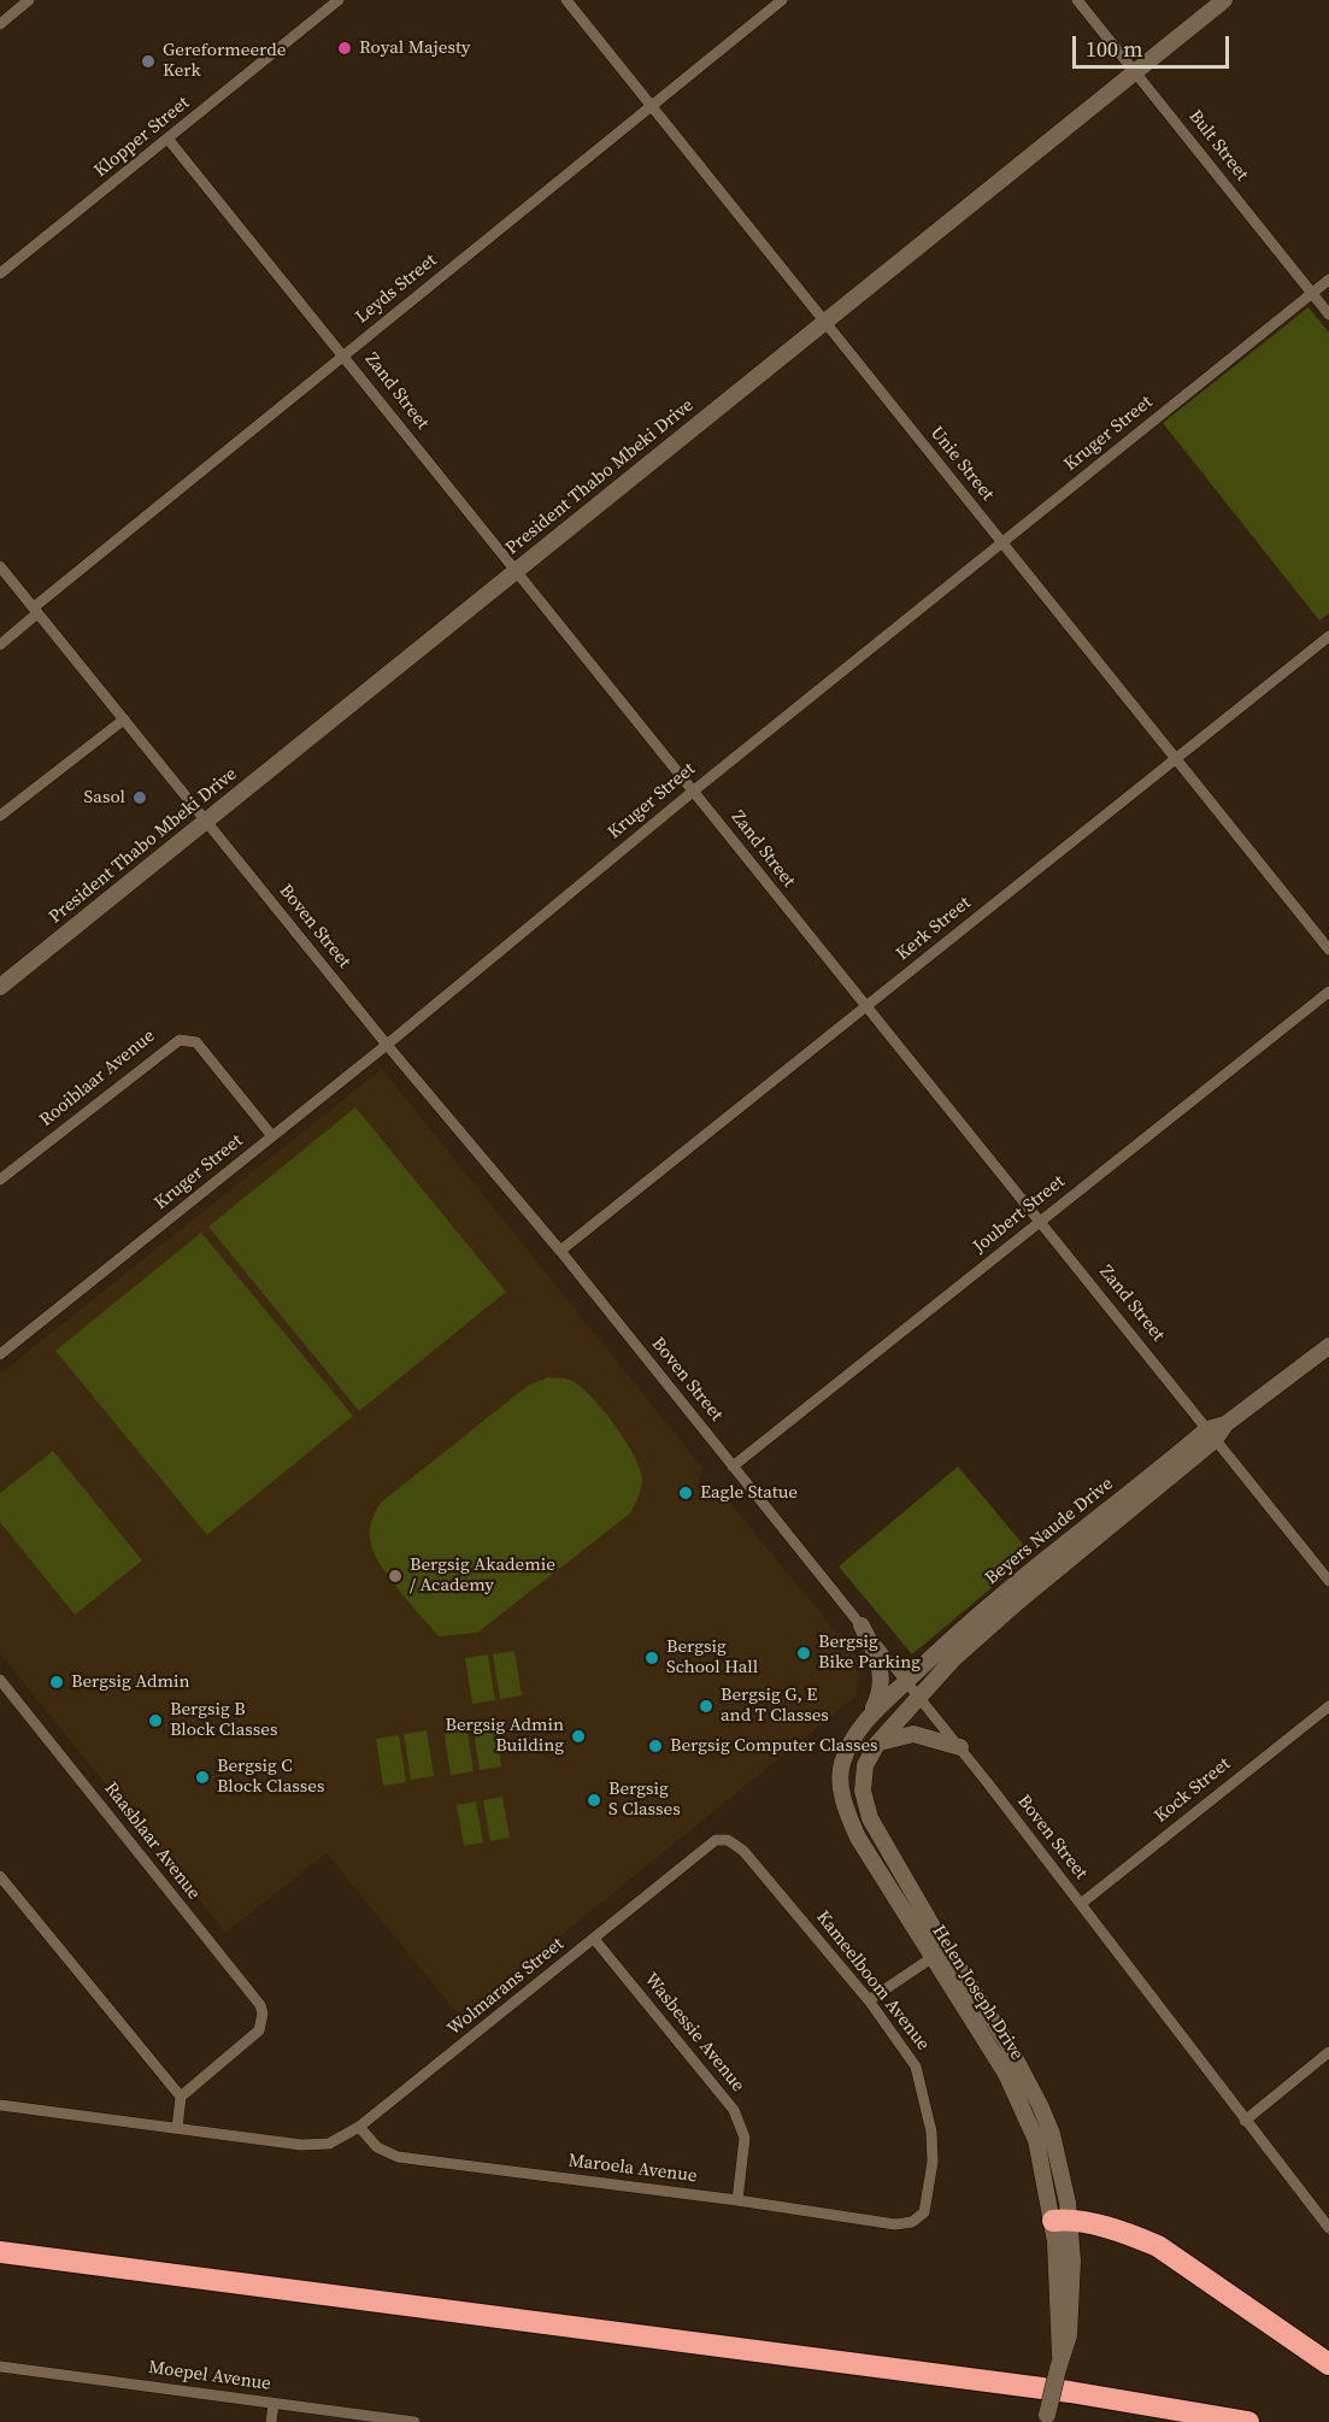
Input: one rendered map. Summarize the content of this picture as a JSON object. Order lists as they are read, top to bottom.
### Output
{
  "streets": {
    "street": [
      "Klopper Street",
      "Bult Street",
      "Leyds Street",
      "Zand Street",
      "Kruger Street",
      "Unie Street",
      "President Thabo Mbeki Drive",
      "Boven Street",
      "Kerk Street",
      "Rooiblaar Avenue",
      "Joubert Street",
      "Beyers Naude Drive",
      "Kock Street",
      "Raasblaar Avenue",
      "Kameelboom Avenue",
      "Wolmarans Street",
      "Helen Joseph Drive",
      "Wasbessie Avenue",
      "Maroela Avenue",
      "Moepel Avenue"
    ]
  },
  "crossings": [
    ["Klopper Street", "Zand Street"],
    ["Bult Street", "Kruger Street"],
    ["Bult Street", "President Thabo Mbeki Drive"],
    ["Leyds Street", "Zand Street"],
    ["Leyds Street", "Unie Street"],
    ["Leyds Street", "Boven Street"],
    ["Zand Street", "Kruger Street"],
    ["Zand Street", "President Thabo Mbeki Drive"],
    ["Zand Street", "Kerk Street"],
    ["Zand Street", "Joubert Street"],
    ["Zand Street", "Beyers Naude Drive"],
    ["Kruger Street", "Unie Street"],
    ["Kruger Street", "Boven Street"],
    ["Kruger Street", "Rooiblaar Avenue"],
    ["Unie Street", "President Thabo Mbeki Drive"],
    ["Unie Street", "Kerk Street"],
    ["President Thabo Mbeki Drive", "Boven Street"],
    ["Boven Street", "Kerk Street"],
    ["Boven Street", "Joubert Street"],
    ["Boven Street", "Beyers Naude Drive"],
    ["Boven Street", "Kock Street"],
    ["Boven Street", "Helen Joseph Drive"],
    ["Beyers Naude Drive", "Helen Joseph Drive"],
    ["Kameelboom Avenue", "Wolmarans Street"],
    ["Kameelboom Avenue", "Maroela Avenue"],
    ["Wolmarans Street", "Wasbessie Avenue"],
    ["Wolmarans Street", "Maroela Avenue"],
    ["Wasbessie Avenue", "Maroela Avenue"]
  ],
  "places": [
    "Royal Majesty",
    "Gereformeerde Kerk",
    "Sasol",
    "Eagle Statue",
    "Bergsig Akademie / Academy",
    "Bergsig Bike Parking",
    "Bergsig School Hall",
    "Bergsig Admin",
    "Bergsig G, E and T Classes",
    "Bergsig B Block Classes",
    "Bergsig Admin Building",
    "Bergsig Computer Classes",
    "Bergsig C Block Classes",
    "Bergsig S Classes"
  ],
  "scale_bar": "100 m"
}
